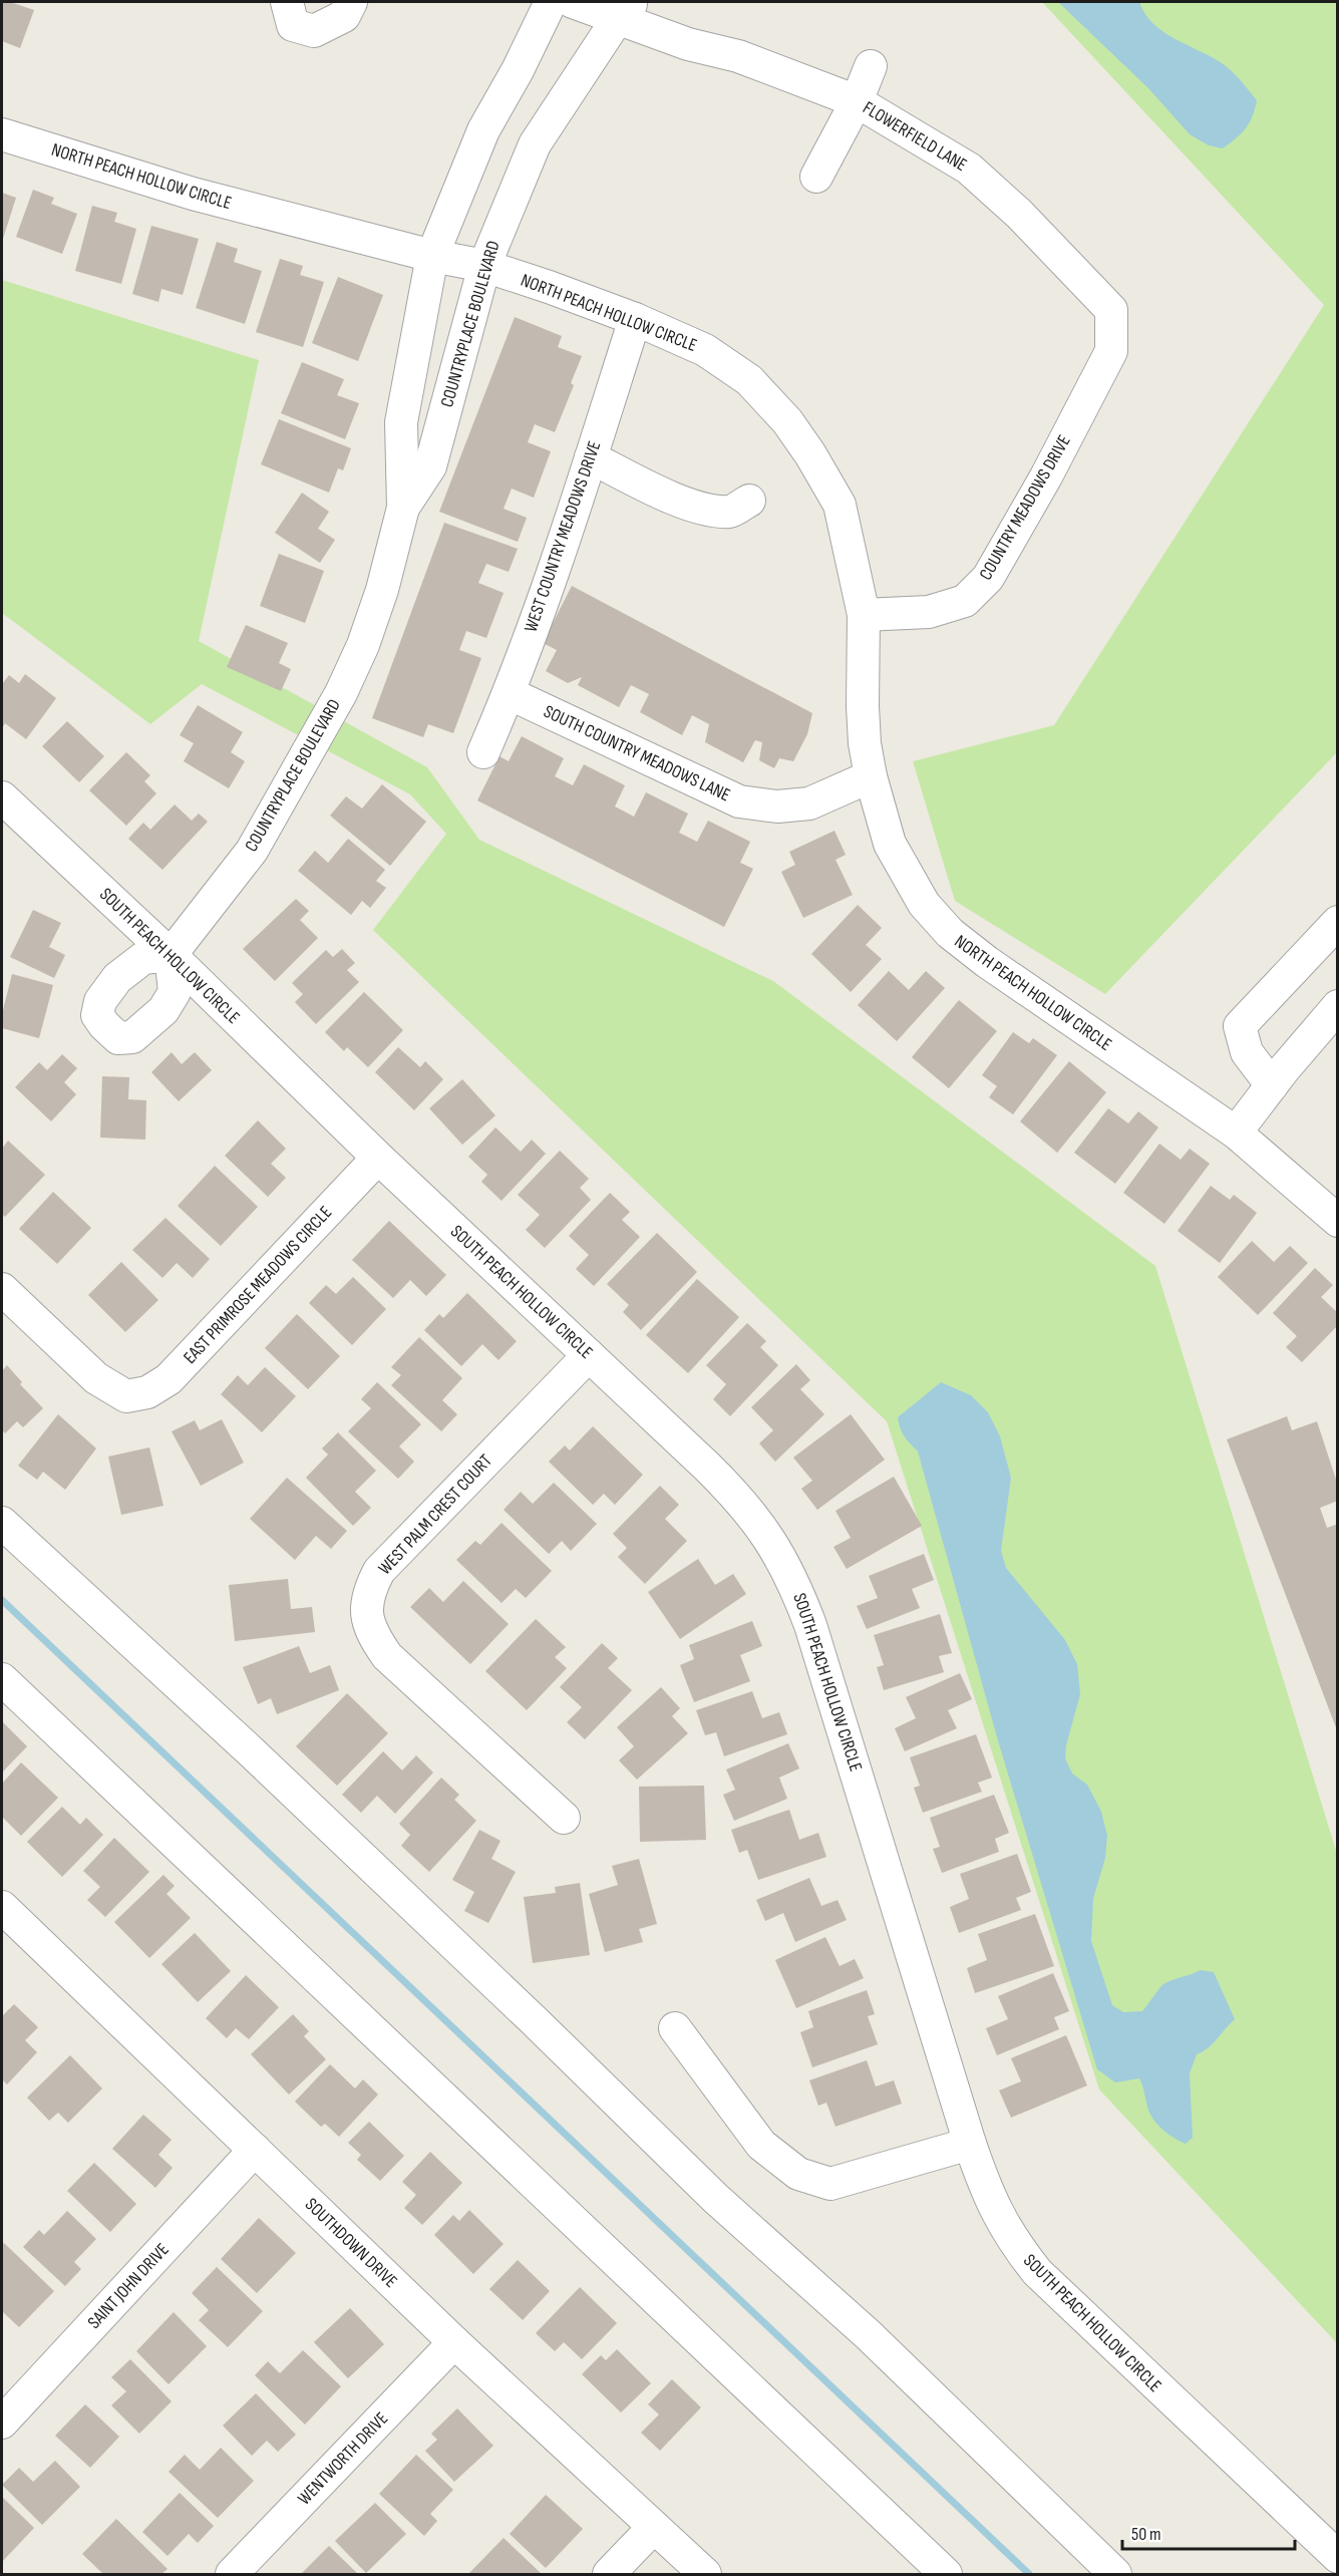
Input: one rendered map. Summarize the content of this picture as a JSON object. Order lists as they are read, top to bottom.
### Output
{
  "streets": {
    "street": [
      "FLOWERFIELD LANE",
      "NORTH PEACH HOLLOW CIRCLE",
      "COUNTRYPLACE BOULEVARD",
      "COUNTRY MEADOWS DRIVE",
      "WEST COUNTRY MEADOWS DRIVE",
      "SOUTH COUNTRY MEADOWS LANE",
      "SOUTH PEACH HOLLOW CIRCLE",
      "EAST PRIMROSE MEADOWS CIRCLE",
      "WEST PALM CREST COURT",
      "SOUTHDOWN DRIVE",
      "SAINT JOHN DRIVE",
      "WENTWORTH DRIVE"
    ]
  },
  "crossings": [
    ["FLOWERFIELD LANE", "COUNTRYPLACE BOULEVARD"],
    ["FLOWERFIELD LANE", "COUNTRY MEADOWS DRIVE"],
    ["NORTH PEACH HOLLOW CIRCLE", "COUNTRYPLACE BOULEVARD"],
    ["NORTH PEACH HOLLOW CIRCLE", "COUNTRY MEADOWS DRIVE"],
    ["NORTH PEACH HOLLOW CIRCLE", "WEST COUNTRY MEADOWS DRIVE"],
    ["NORTH PEACH HOLLOW CIRCLE", "SOUTH COUNTRY MEADOWS LANE"],
    ["COUNTRYPLACE BOULEVARD", "SOUTH PEACH HOLLOW CIRCLE"],
    ["WEST COUNTRY MEADOWS DRIVE", "SOUTH COUNTRY MEADOWS LANE"],
    ["SOUTH PEACH HOLLOW CIRCLE", "EAST PRIMROSE MEADOWS CIRCLE"],
    ["SOUTH PEACH HOLLOW CIRCLE", "WEST PALM CREST COURT"],
    ["SOUTHDOWN DRIVE", "SAINT JOHN DRIVE"],
    ["SOUTHDOWN DRIVE", "WENTWORTH DRIVE"]
  ],
  "scale_bar": "50 m"
}
